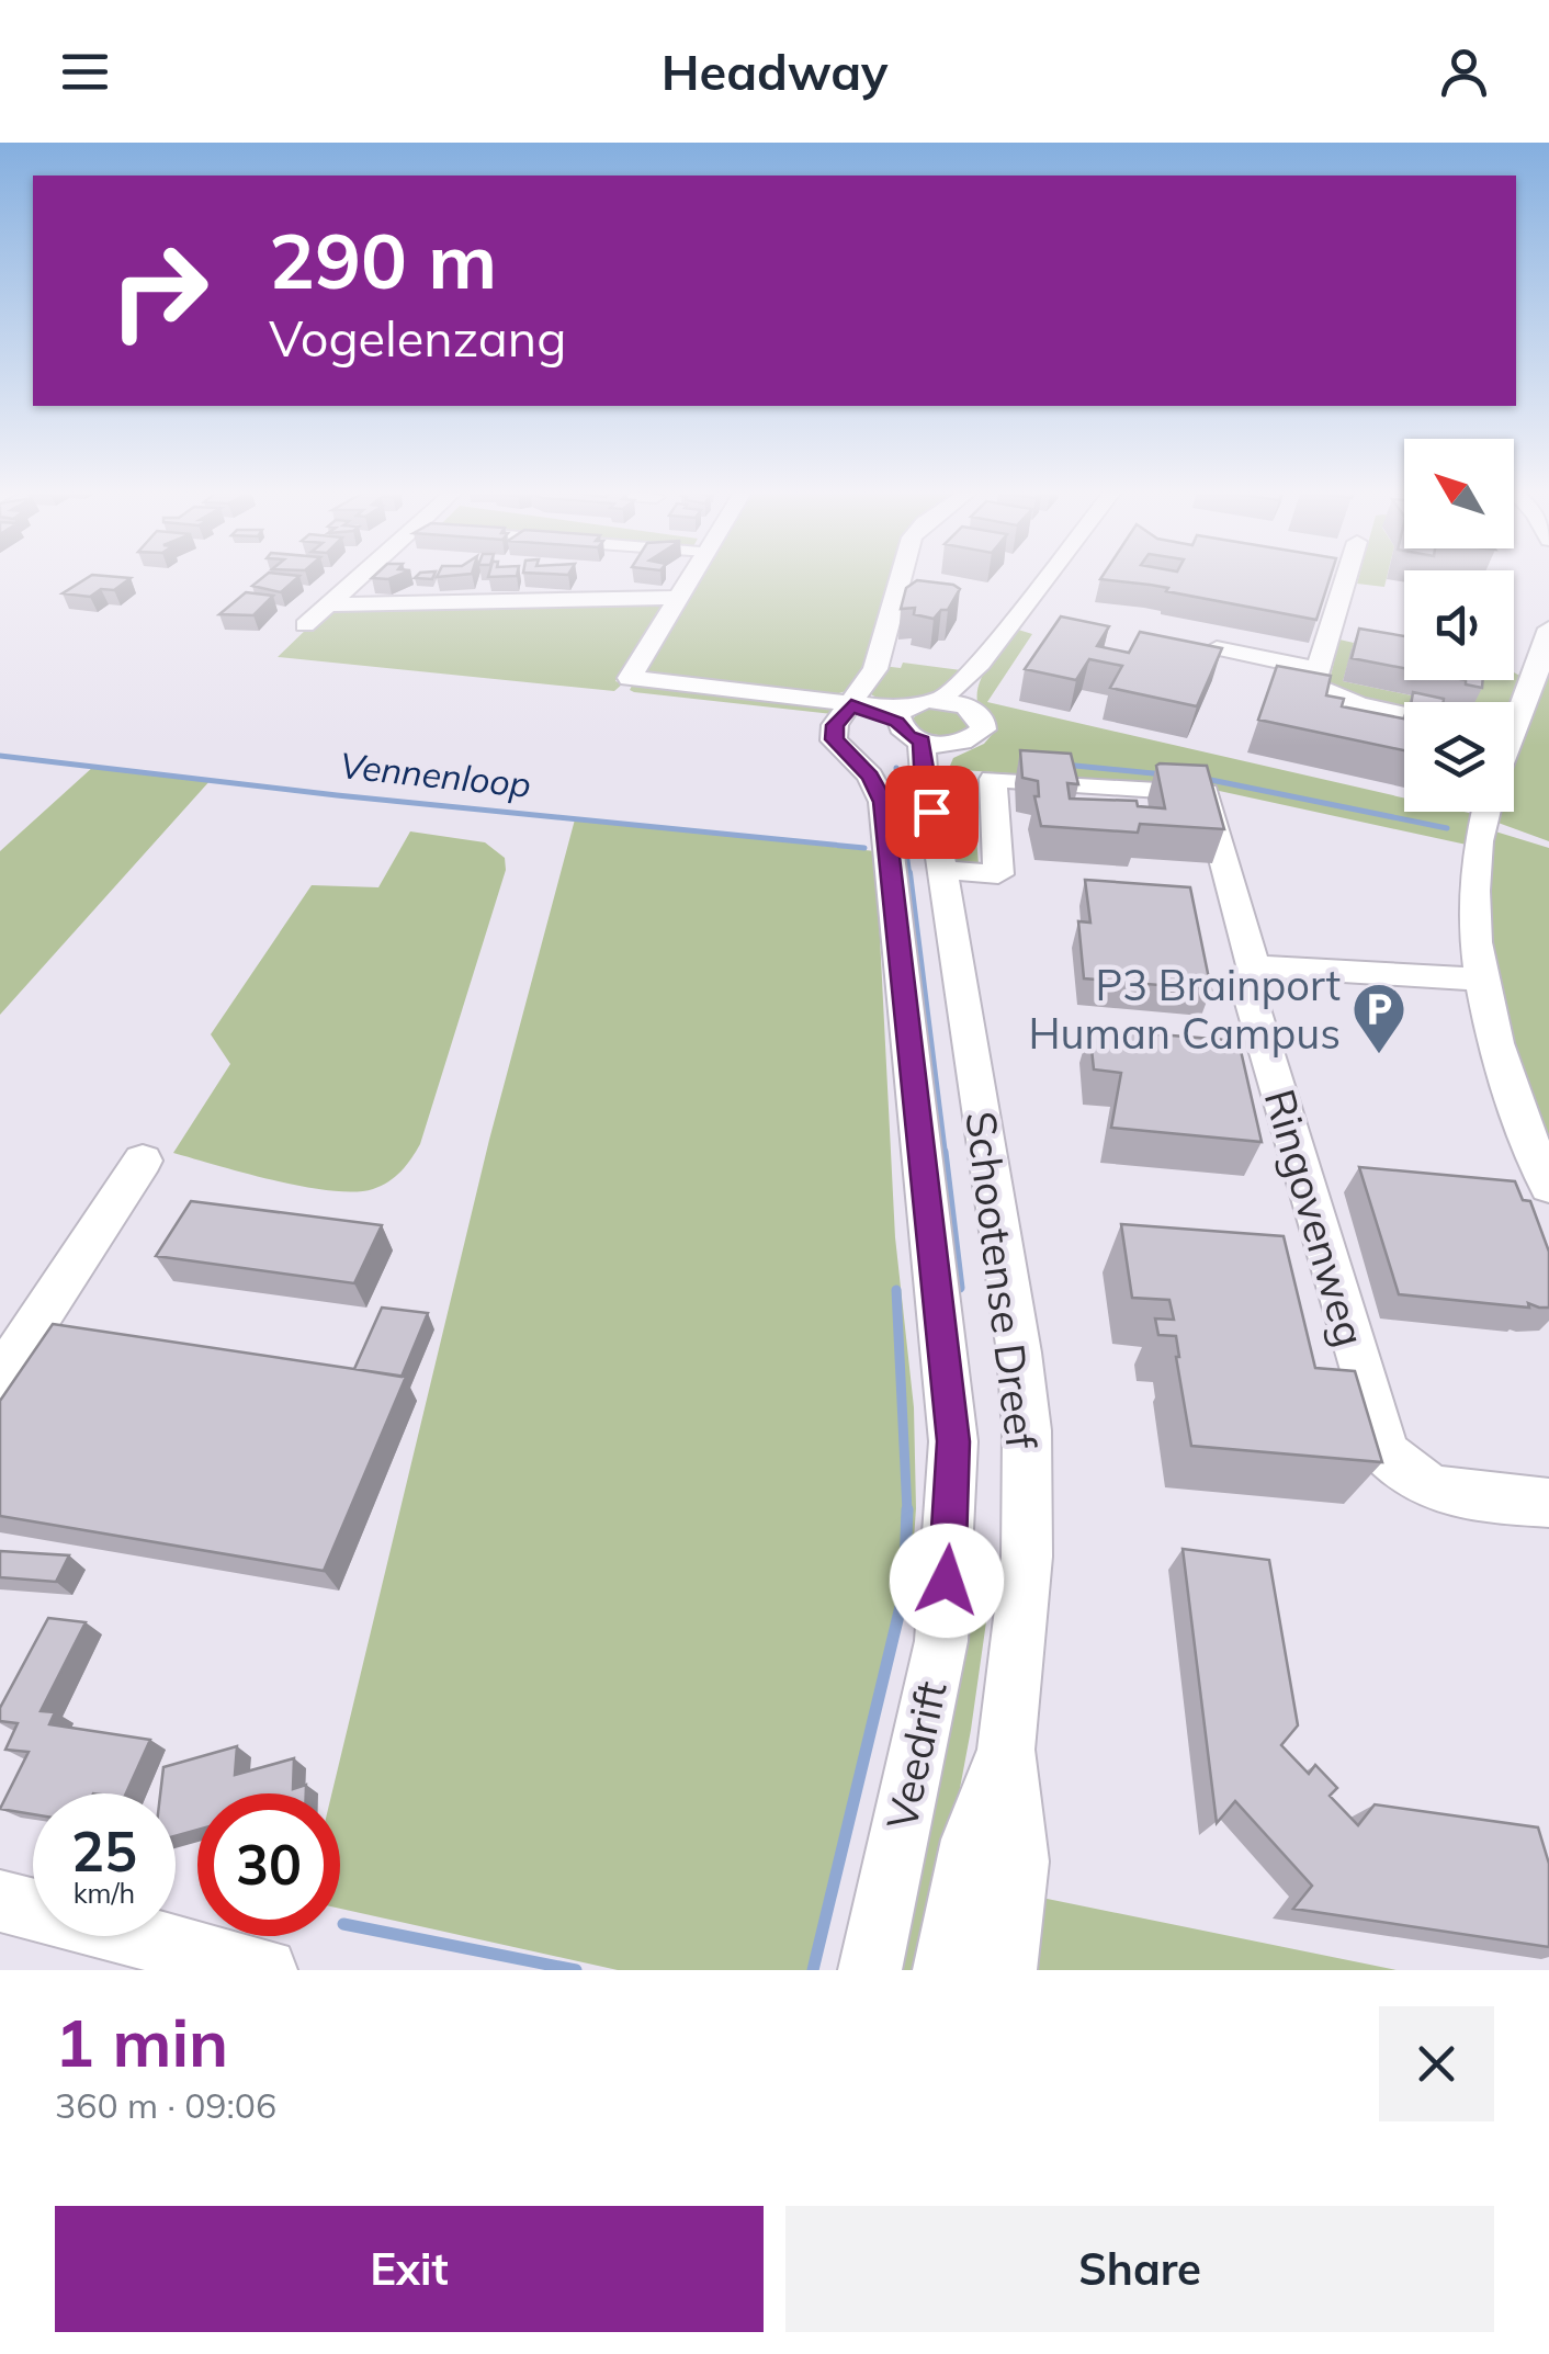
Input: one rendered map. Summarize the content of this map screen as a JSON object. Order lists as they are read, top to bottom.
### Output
{
  "streets": {
    "street": ["Ringovenweg", "Schootense Dreef", "Veedrift"]
  },
  "crossings": [
    ["Ringovenweg", "Schootense Dreef"]
  ],
  "water": ["Vennenloop"],
  "places": {
    "parking": ["P3 Brainport Human Campus"]
  },
  "north": "top left",
  "page": {
    "header": "Headway",
    "turn": ["290 m", "Vogelenzang"],
    "speed": "25 km/h",
    "limit": "30",
    "heading": ["1 min", "360 m · 09:06"],
    "buttons": ["Exit", "Share"]
  }
}
